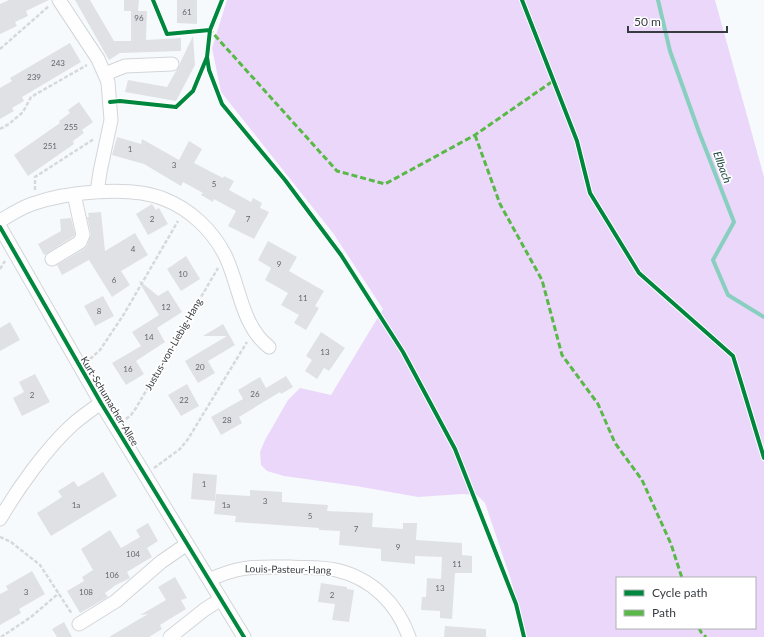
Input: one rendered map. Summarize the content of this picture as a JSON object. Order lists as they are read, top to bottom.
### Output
{
  "streets": {
    "street": ["Kurt-Schumacher-Allee", "Louis-Pasteur-Hang"],
    "path": ["Justus-von-Liebig-Hang"]
  },
  "crossings": [
    ["Justus-von-Liebig-Hang", "Kurt-Schumacher-Allee"],
    ["Kurt-Schumacher-Allee", "Louis-Pasteur-Hang"]
  ],
  "water": ["Ellbach"],
  "house_numbers": [
    "61",
    "96",
    "243",
    "239",
    "255",
    "251",
    "1",
    "3",
    "5",
    "2",
    "7",
    "4",
    "9",
    "10",
    "6",
    "11",
    "12",
    "8",
    "14",
    "13",
    "20",
    "16",
    "26",
    "2",
    "22",
    "28",
    "1",
    "3",
    "1a",
    "1a",
    "5",
    "7",
    "9",
    "104",
    "11",
    "106",
    "13",
    "3",
    "108",
    "2"
  ],
  "legend": ["Cycle path", "Path"],
  "scale_bar": "50 m"
}
